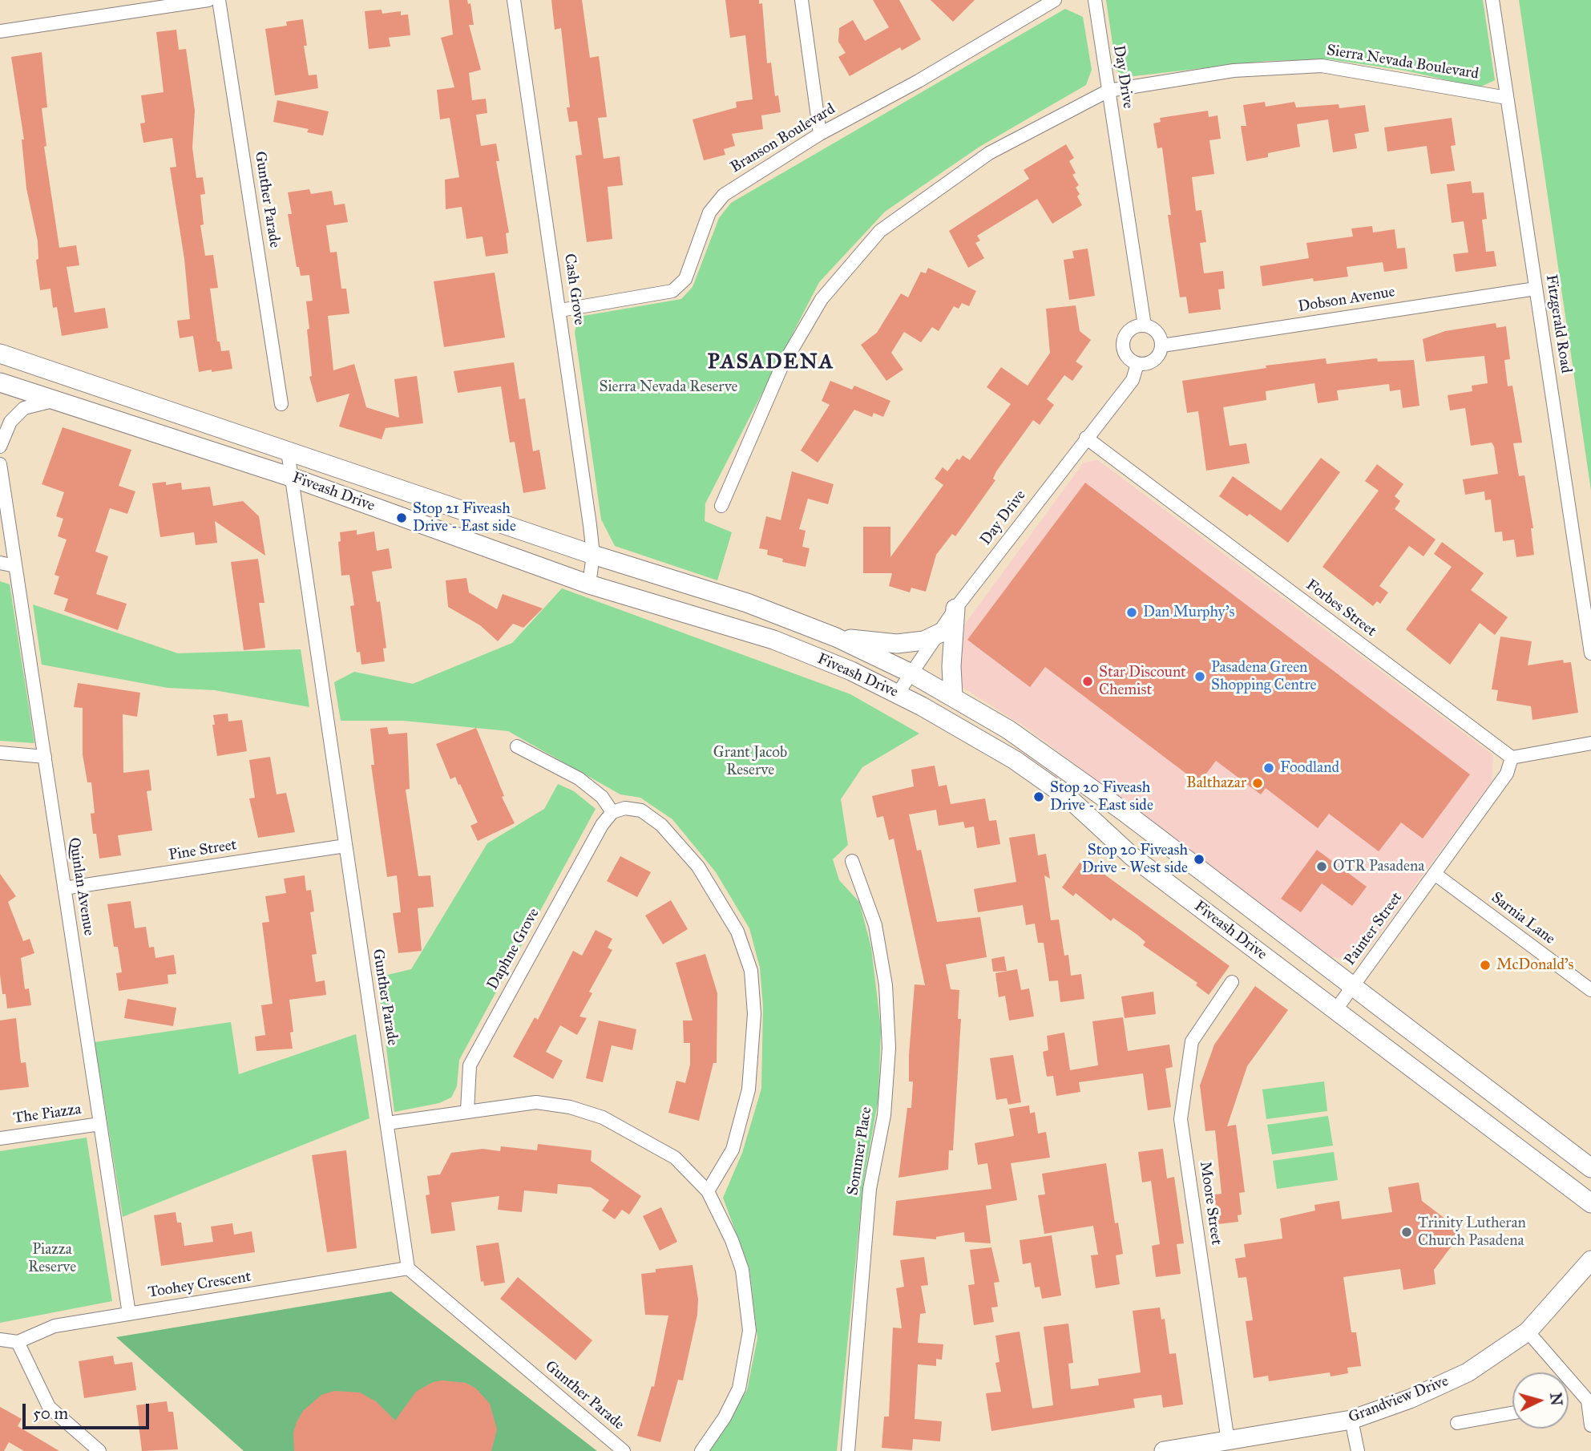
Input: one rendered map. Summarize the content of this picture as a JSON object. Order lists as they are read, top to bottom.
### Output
{
  "streets": {
    "main road": ["Fiveash Drive", "Grandview Drive"],
    "street": [
      "Sierra Nevada Boulevard",
      "Day Drive",
      "Branson Boulevard",
      "Gunther Parade",
      "Cash Grove",
      "Dobson Avenue",
      "Fitzgerald Road",
      "Forbes Street",
      "Pine Street",
      "Quinlan Avenue",
      "Sarnia Lane",
      "Painter Street",
      "Daphne Grove",
      "The Piazza",
      "Sommer Place",
      "Moore Street",
      "Toohey Crescent"
    ]
  },
  "crossings": [
    ["Sierra Nevada Boulevard", "Day Drive"],
    ["Sierra Nevada Boulevard", "Fitzgerald Road"],
    ["Day Drive", "Dobson Avenue"],
    ["Day Drive", "Fiveash Drive"],
    ["Day Drive", "Forbes Street"],
    ["Branson Boulevard", "Cash Grove"],
    ["Gunther Parade", "Fiveash Drive"],
    ["Gunther Parade", "Pine Street"],
    ["Gunther Parade", "Toohey Crescent"],
    ["Cash Grove", "Fiveash Drive"],
    ["Dobson Avenue", "Fitzgerald Road"],
    ["Fiveash Drive", "Painter Street"],
    ["Forbes Street", "Painter Street"],
    ["Pine Street", "Quinlan Avenue"],
    ["Quinlan Avenue", "The Piazza"],
    ["Quinlan Avenue", "Toohey Crescent"],
    ["Sarnia Lane", "Painter Street"],
    ["Moore Street", "Grandview Drive"]
  ],
  "districts": ["PASADENA"],
  "parks": ["Sierra Nevada Reserve", "Grant Jacob Reserve", "Piazza Reserve"],
  "places": [
    "Stop 21 Fiveash Drive - East side",
    "Dan Murphy's",
    "Pasadena Green Shopping Centre",
    "Star Discount Chemist",
    "Foodland",
    "Balthazar",
    "Stop 20 Fiveash Drive - East side",
    "Stop 20 Fiveash Drive - West side",
    "OTR Pasadena",
    "McDonald's",
    "Trinity Lutheran Church Pasadena"
  ],
  "scale_bar": "50 m",
  "north": "right"
}
